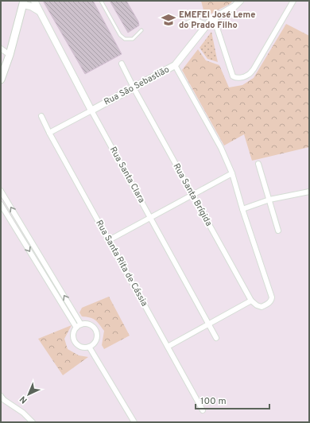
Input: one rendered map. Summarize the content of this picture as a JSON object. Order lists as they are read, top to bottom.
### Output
{
  "streets": {
    "street": [
      "Rua São Sebastião",
      "Rua Santa Clara",
      "Rua Santa Brígida",
      "Rua Santa Rita de Cássia"
    ]
  },
  "crossings": [
    ["Rua São Sebastião", "Rua Santa Clara"],
    ["Rua São Sebastião", "Rua Santa Brígida"],
    ["Rua São Sebastião", "Rua Santa Rita de Cássia"]
  ],
  "places": {
    "school or university": ["EMEFEI José Leme do Prado Filho"]
  },
  "scale_bar": "100 m",
  "north": "bottom left"
}
